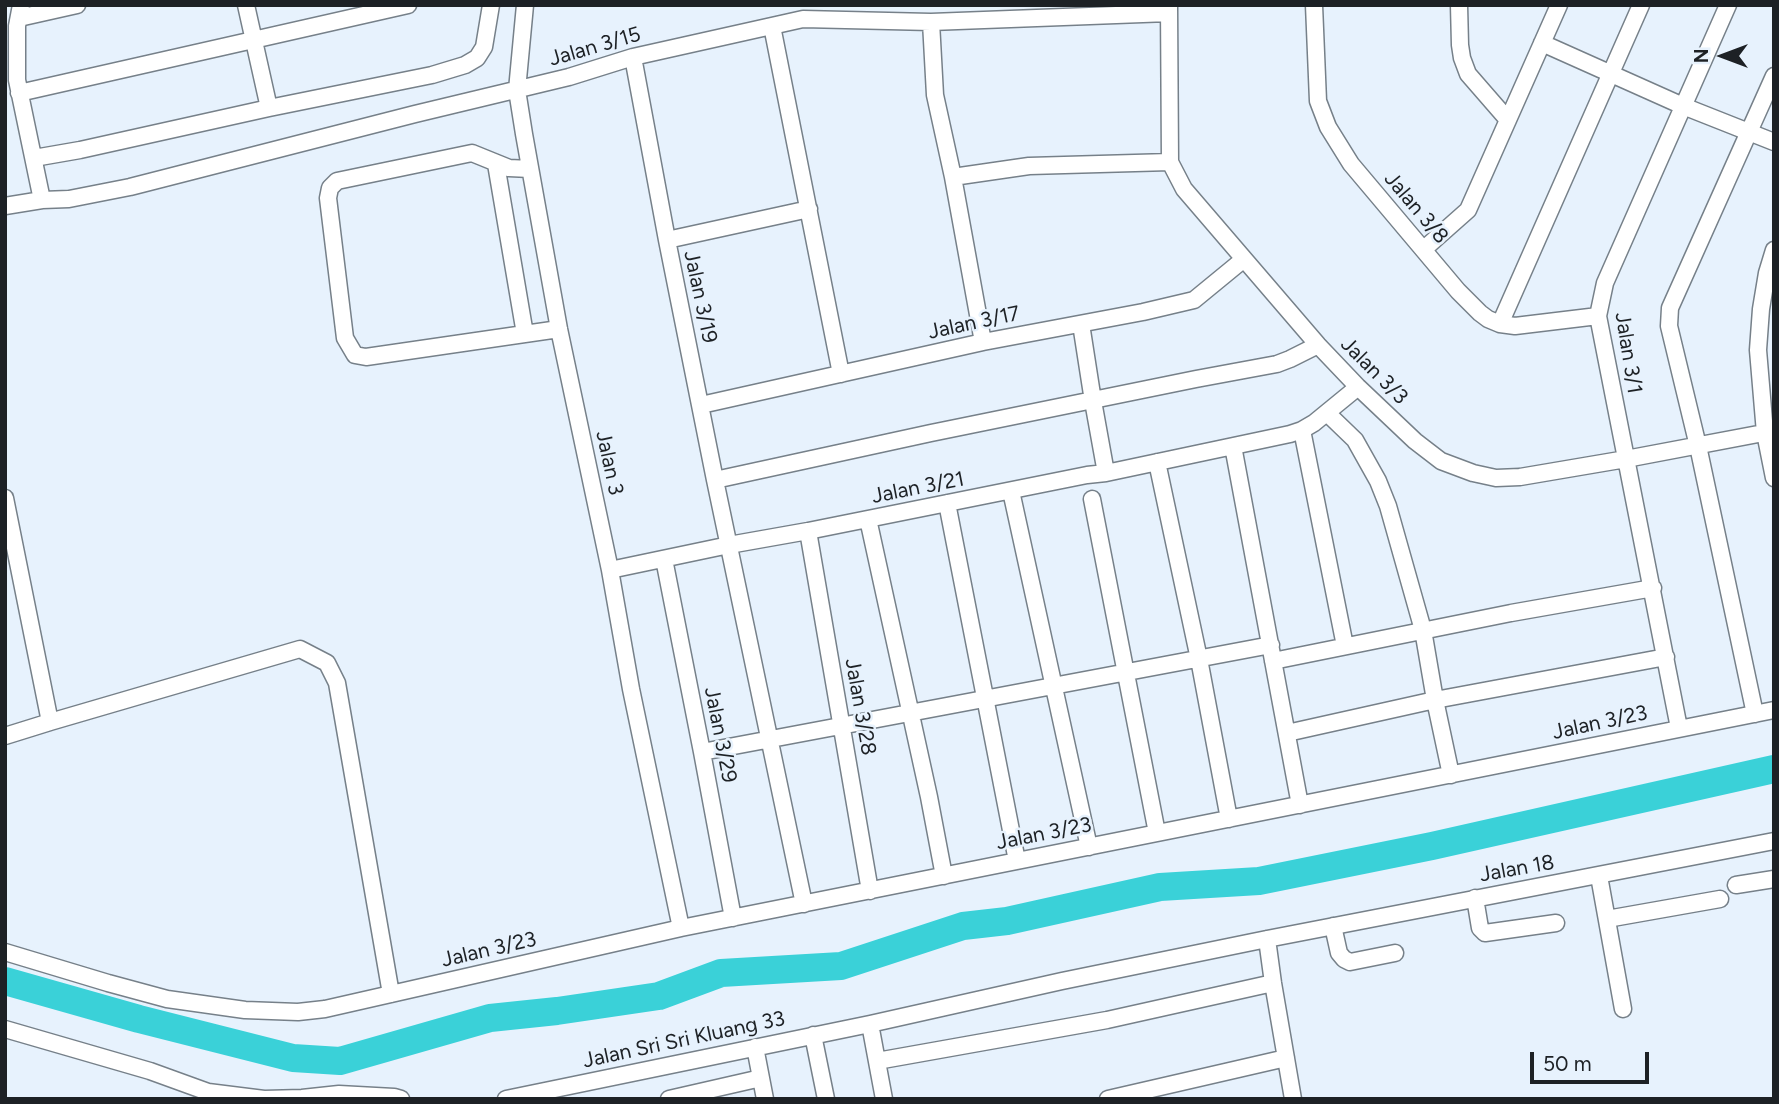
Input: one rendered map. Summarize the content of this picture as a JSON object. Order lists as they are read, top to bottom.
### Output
{
  "streets": {
    "street": [
      "Jalan 3/15",
      "Jalan 3/8",
      "Jalan 3/19",
      "Jalan 3/17",
      "Jalan 3/1",
      "Jalan 3/3",
      "Jalan 3",
      "Jalan 3/21",
      "Jalan 3/28",
      "Jalan 3/23",
      "Jalan 3/29",
      "Jalan 18",
      "Jalan Sri Sri Kluang 33"
    ]
  },
  "crossings": [
    ["Jalan 3/15", "Jalan 3/19"],
    ["Jalan 3/15", "Jalan 3/3"],
    ["Jalan 3/15", "Jalan 3"],
    ["Jalan 3/19", "Jalan 3/17"],
    ["Jalan 3/19", "Jalan 3/21"],
    ["Jalan 3/19", "Jalan 3/23"],
    ["Jalan 3/17", "Jalan 3/3"],
    ["Jalan 3/1", "Jalan 3/3"],
    ["Jalan 3/1", "Jalan 3/23"],
    ["Jalan 3/3", "Jalan 3/21"],
    ["Jalan 3", "Jalan 3/21"],
    ["Jalan 3", "Jalan 3/23"],
    ["Jalan 3/21", "Jalan 3/28"],
    ["Jalan 3/21", "Jalan 3/29"],
    ["Jalan 3/28", "Jalan 3/23"],
    ["Jalan 3/23", "Jalan 3/29"],
    ["Jalan 18", "Jalan Sri Sri Kluang 33"]
  ],
  "scale_bar": "50 m",
  "north": "left"
}
